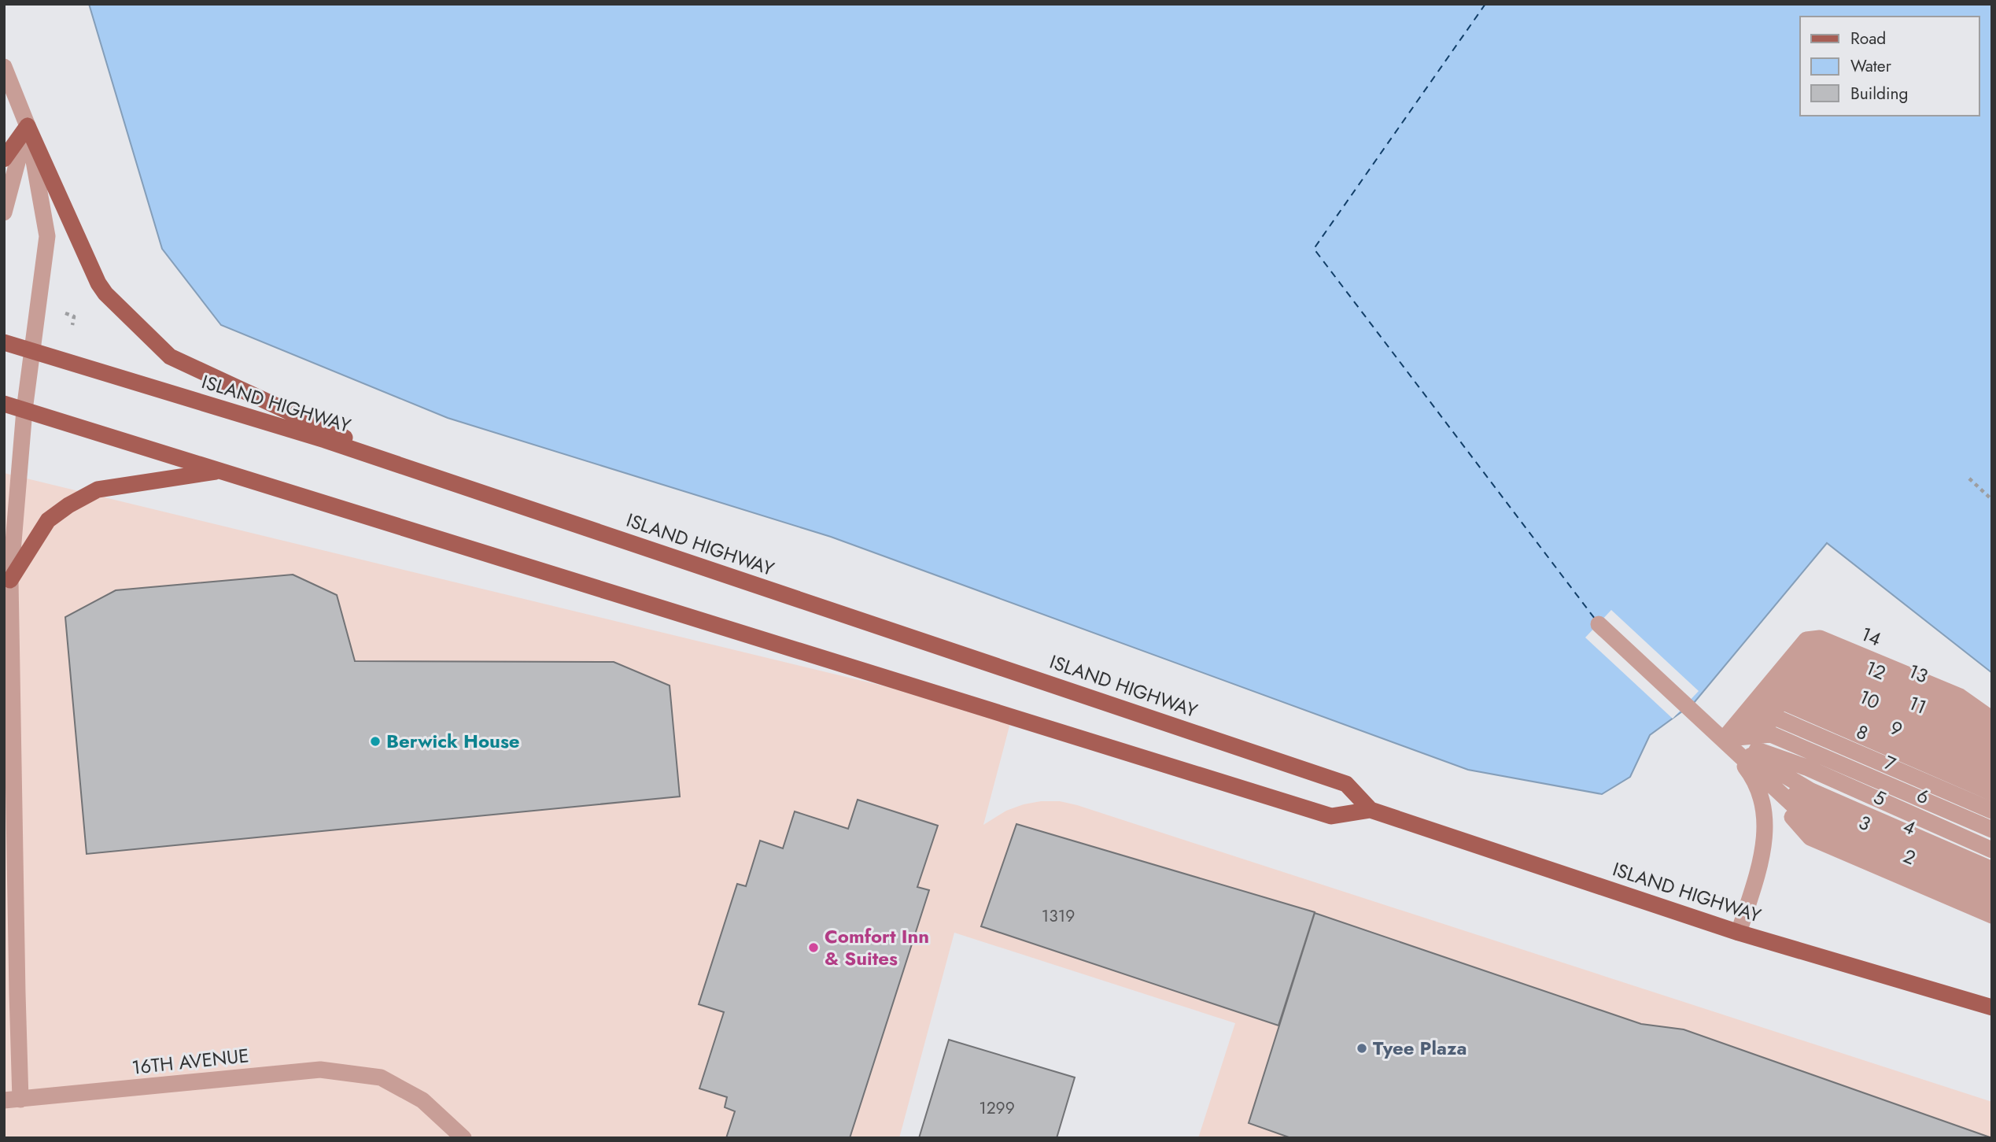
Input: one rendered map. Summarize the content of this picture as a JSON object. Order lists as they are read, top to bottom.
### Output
{
  "streets": {
    "main road": ["ISLAND HIGHWAY"],
    "street": [
      "14",
      "12",
      "13",
      "10",
      "11",
      "9",
      "8",
      "7",
      "6",
      "5",
      "3",
      "4",
      "2",
      "16TH AVENUE"
    ]
  },
  "crossings": [
    ["14", "8"],
    ["14", "7"],
    ["14", "6"],
    ["12", "13"],
    ["12", "10"],
    ["12", "11"],
    ["12", "9"],
    ["13", "10"],
    ["13", "11"],
    ["13", "9"],
    ["10", "11"],
    ["10", "9"],
    ["11", "9"],
    ["8", "7"],
    ["8", "6"],
    ["7", "6"],
    ["5", "3"],
    ["5", "4"],
    ["5", "2"],
    ["3", "4"],
    ["3", "2"],
    ["4", "2"]
  ],
  "places": ["Berwick House", "Comfort Inn & Suites", "Tyee Plaza"],
  "house_numbers": ["1319", "1299"],
  "legend": ["Road", "Water", "Building"]
}
